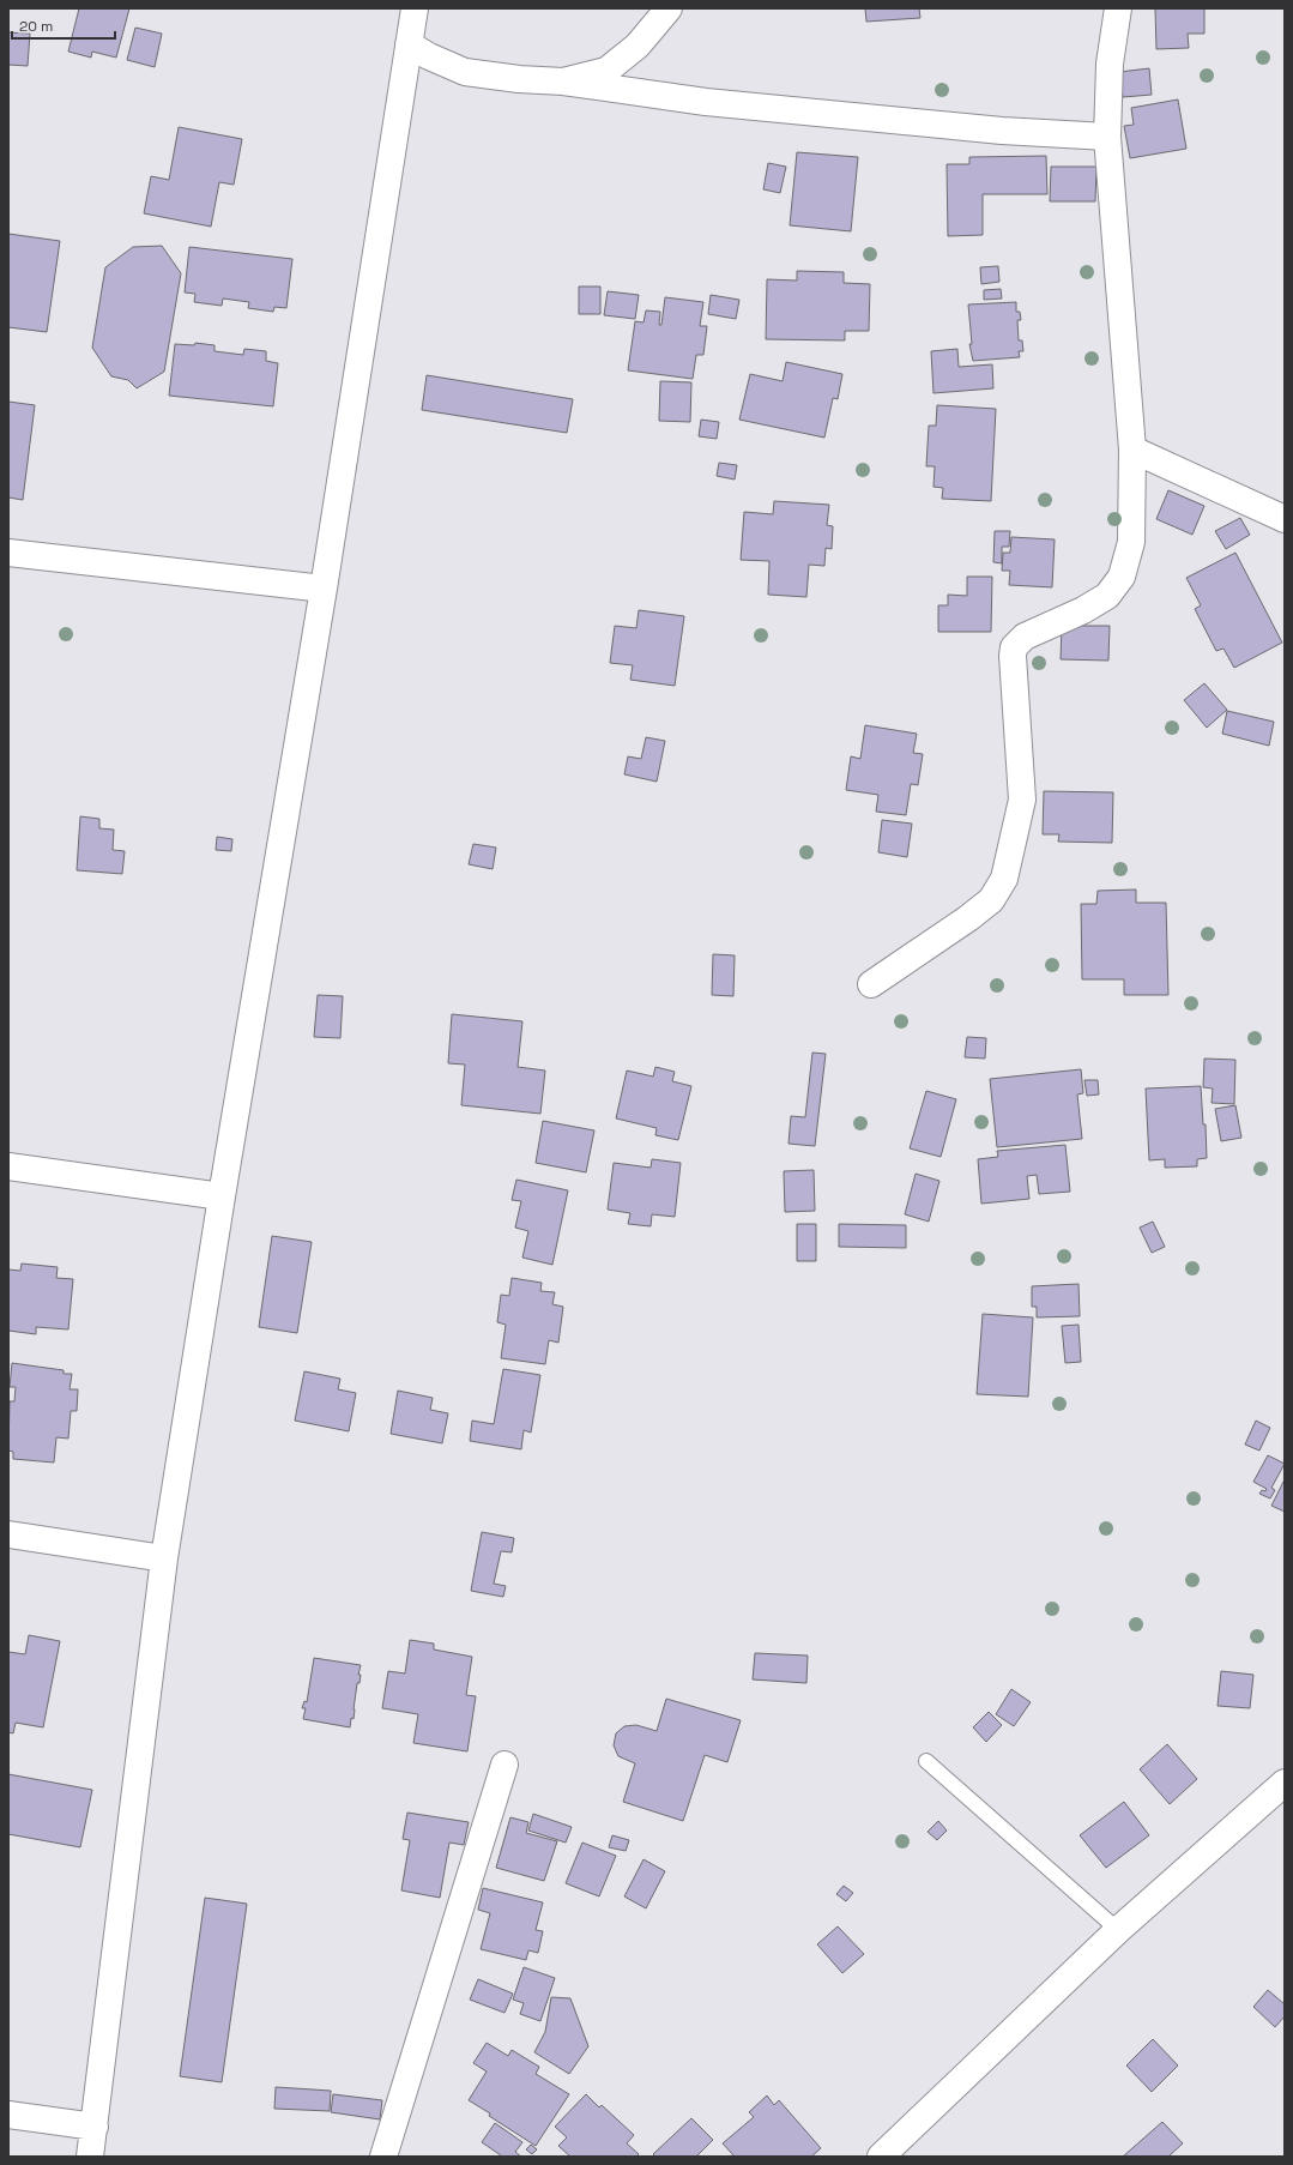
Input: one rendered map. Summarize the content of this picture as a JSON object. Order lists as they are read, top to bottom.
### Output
{
  "scale_bar": "20 m"
}
